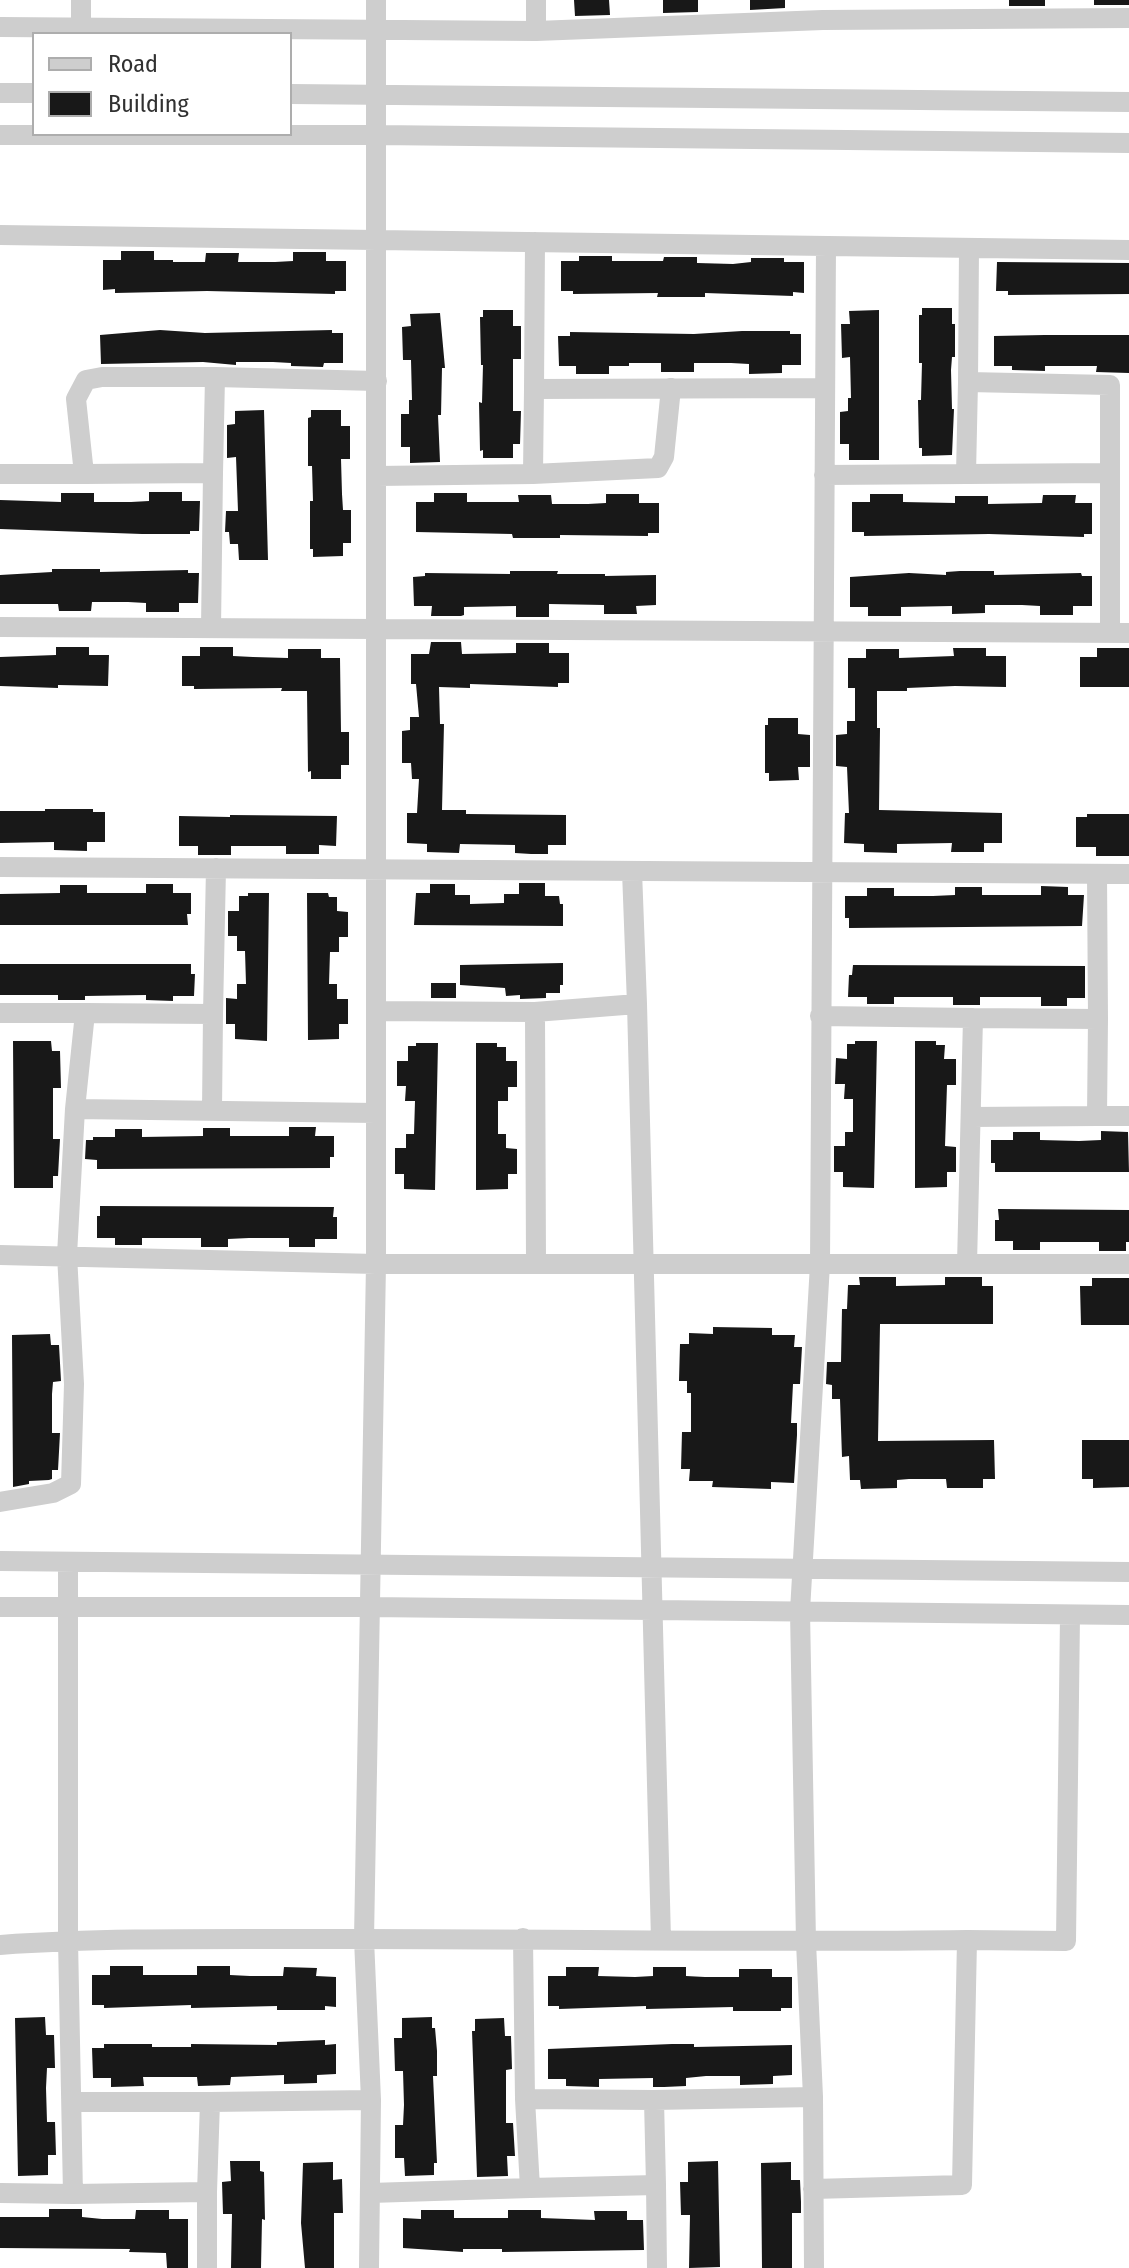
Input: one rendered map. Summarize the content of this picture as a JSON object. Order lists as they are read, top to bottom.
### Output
{
  "legend": ["Road", "Building"]
}
